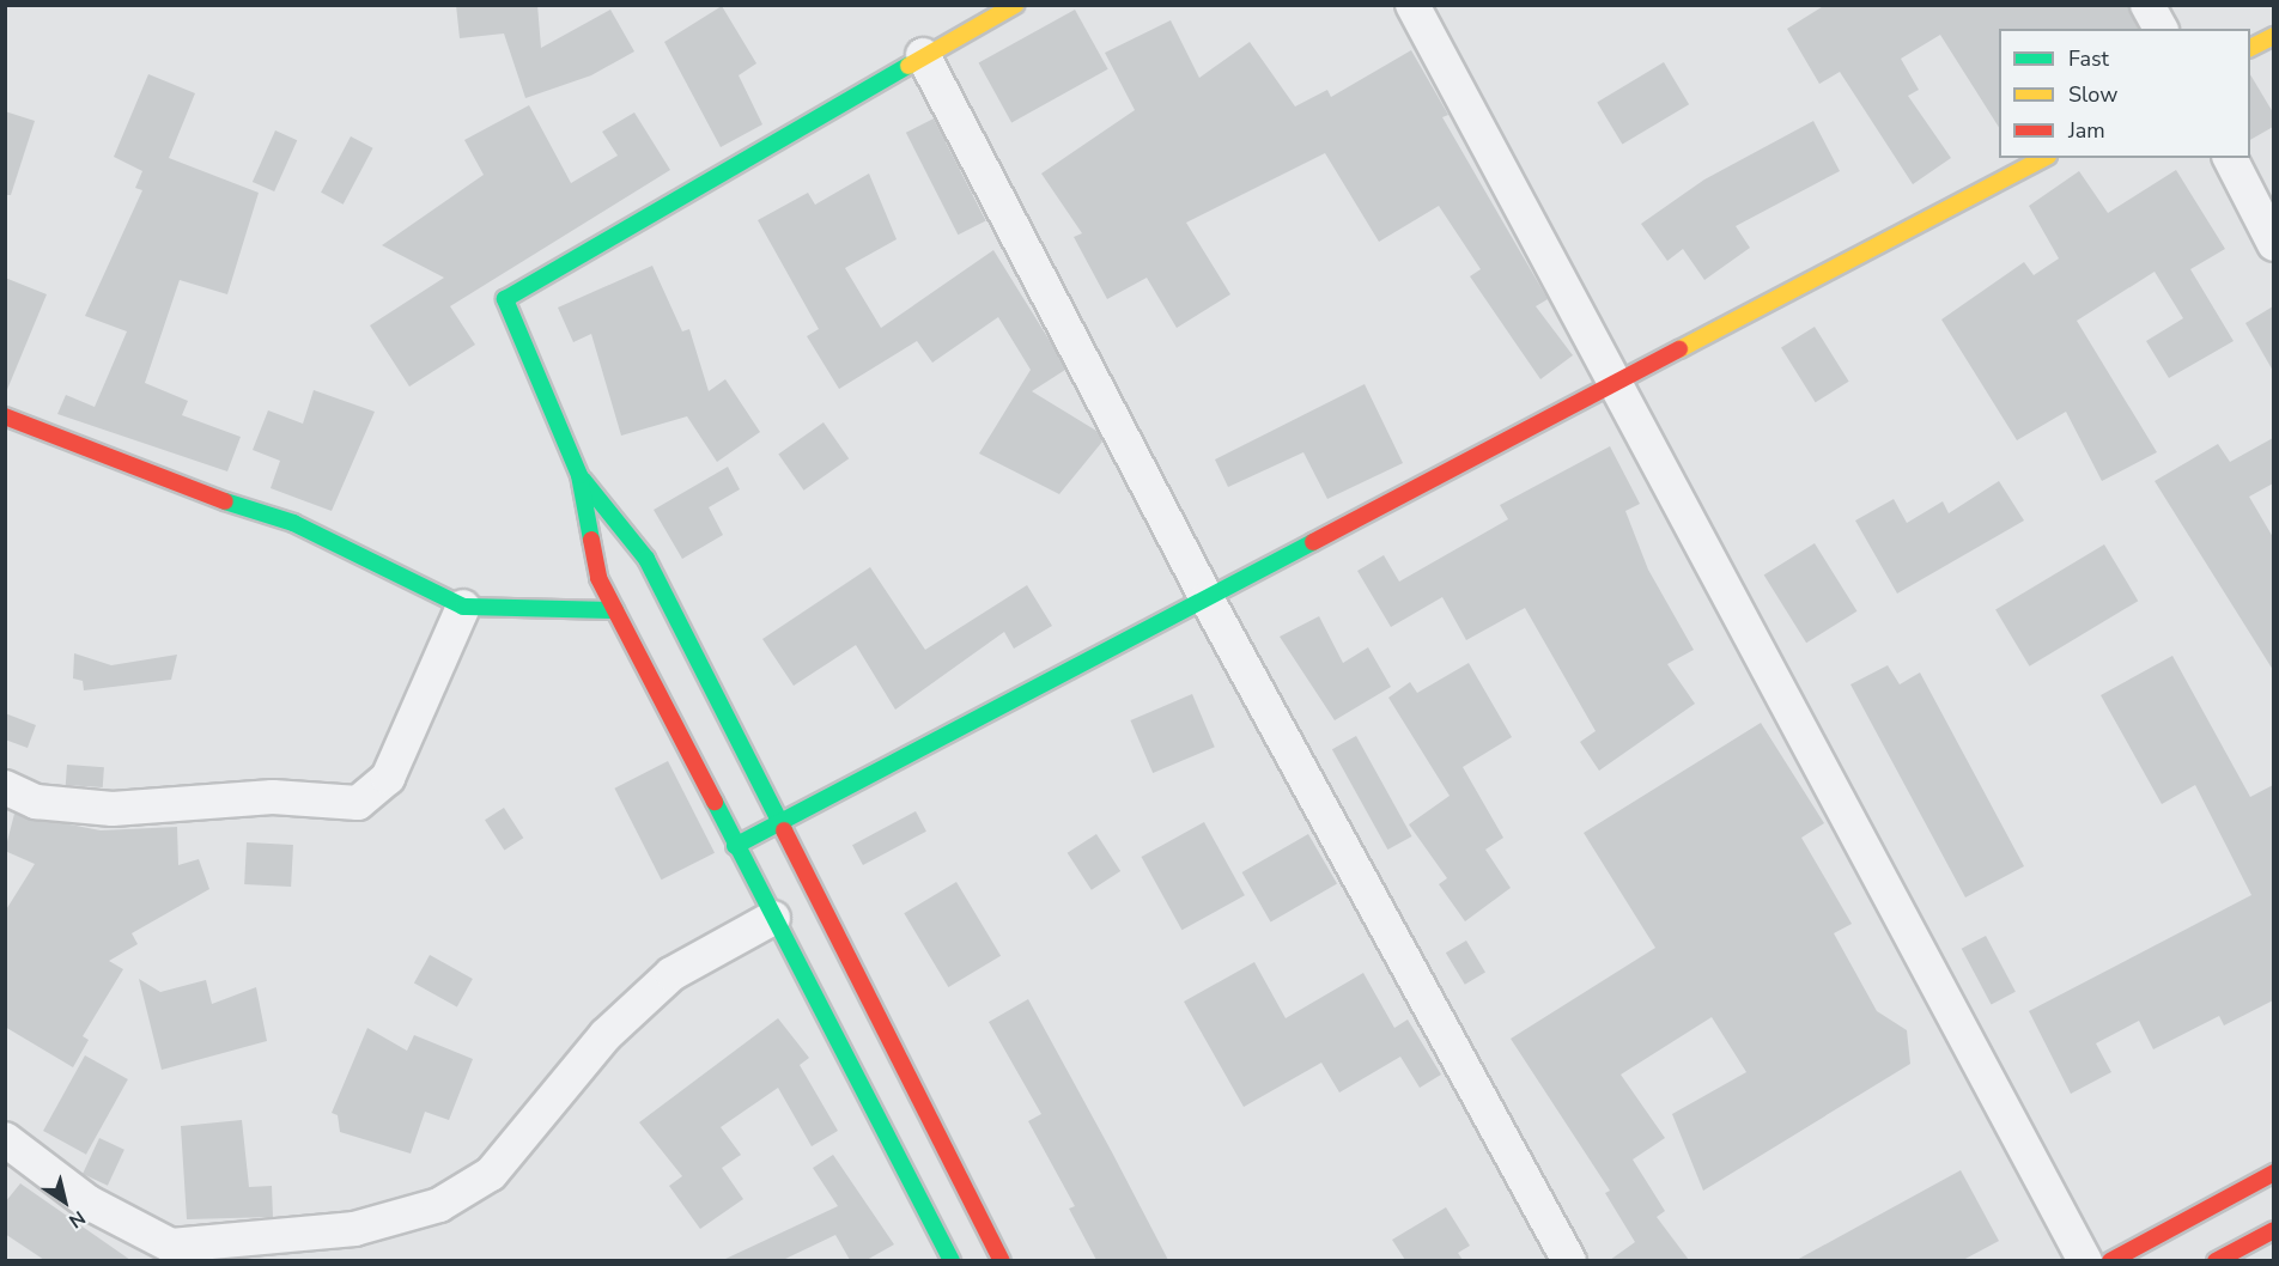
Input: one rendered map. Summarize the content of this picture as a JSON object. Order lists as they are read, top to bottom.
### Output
{
  "legend": ["Fast", "Slow", "Jam"],
  "north": "bottom right"
}
